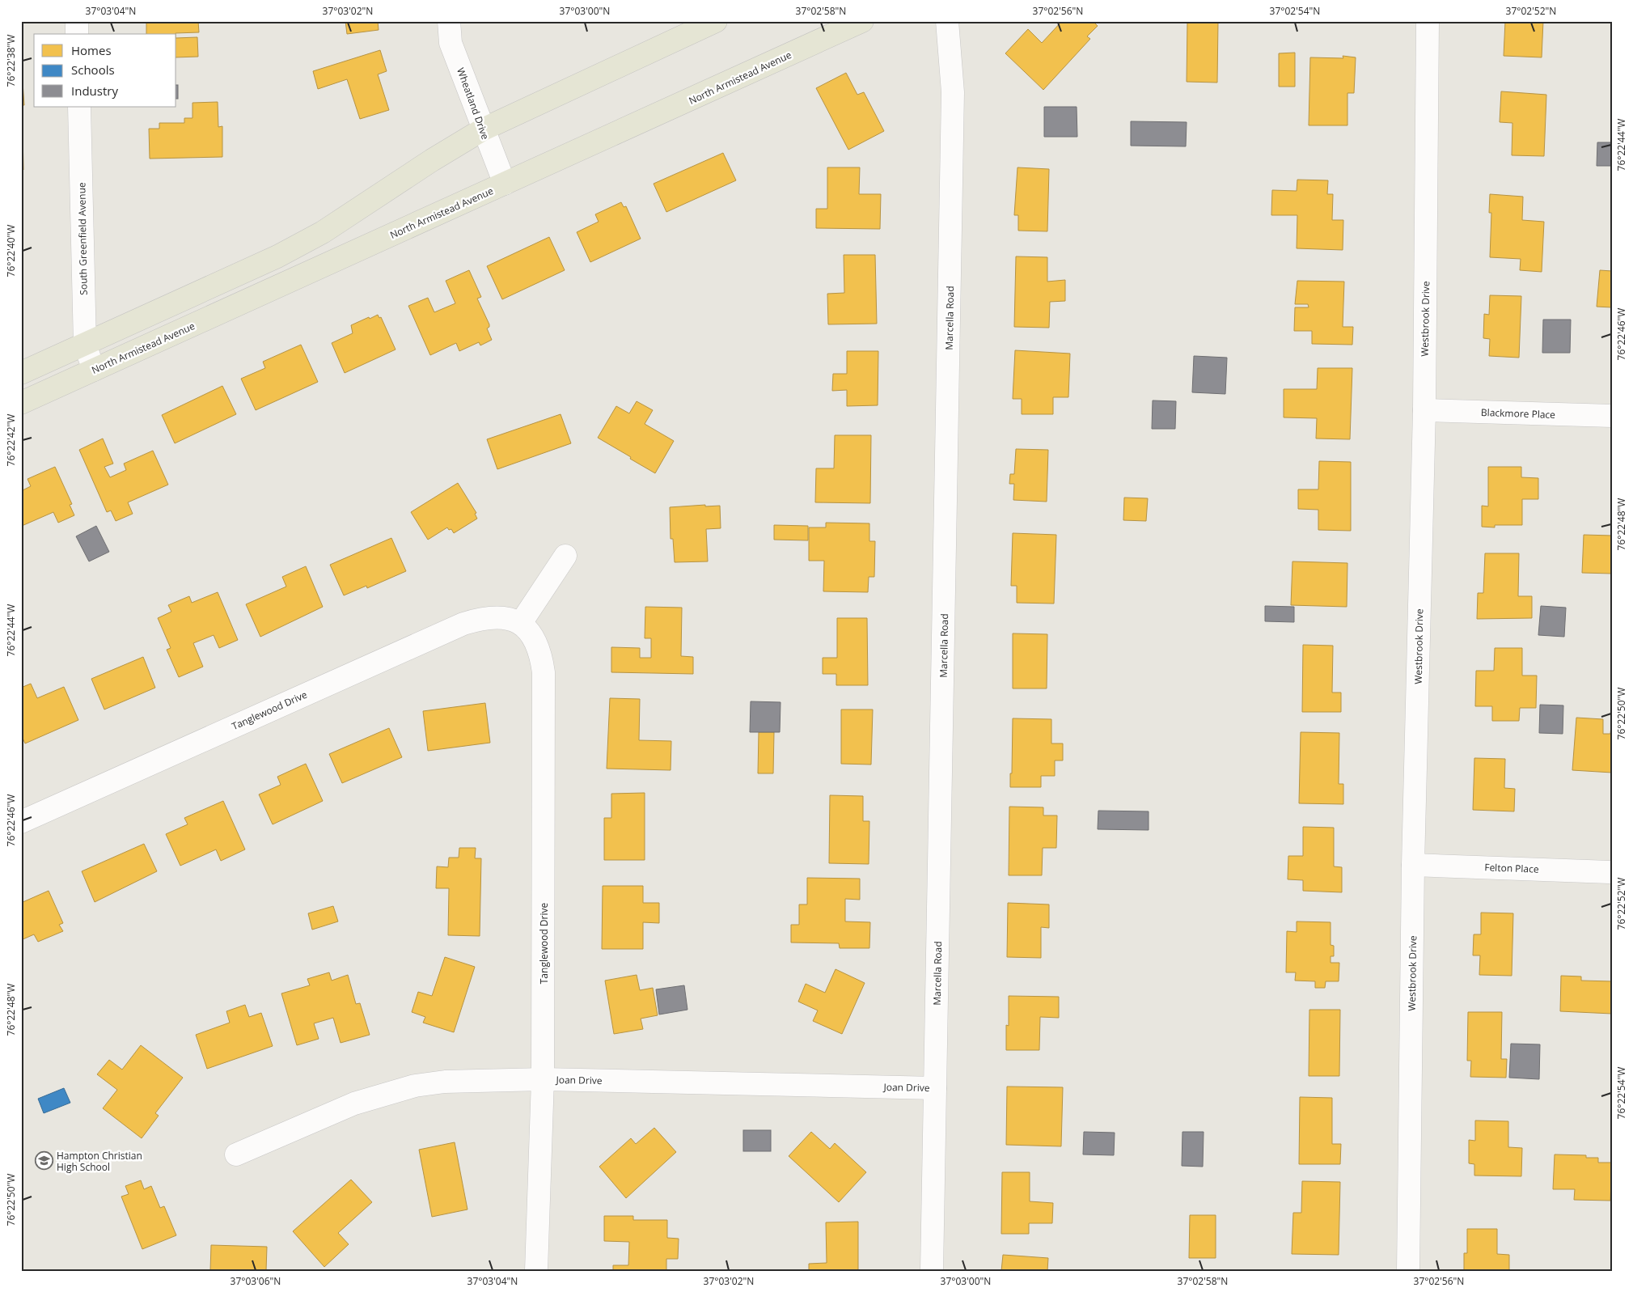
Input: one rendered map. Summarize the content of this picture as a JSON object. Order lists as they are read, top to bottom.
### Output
{
  "streets": {
    "main road": ["North Armistead Avenue"],
    "street": [
      "Wheatland Drive",
      "South Greenfield Avenue",
      "Marcella Road",
      "Westbrook Drive",
      "Blackmore Place",
      "Tanglewood Drive",
      "Felton Place",
      "Joan Drive"
    ]
  },
  "crossings": [
    ["North Armistead Avenue", "Wheatland Drive"],
    ["North Armistead Avenue", "South Greenfield Avenue"],
    ["Marcella Road", "Joan Drive"],
    ["Westbrook Drive", "Blackmore Place"],
    ["Westbrook Drive", "Felton Place"],
    ["Tanglewood Drive", "Joan Drive"]
  ],
  "places": {
    "school or university": ["Hampton Christian High School"]
  },
  "legend": ["Homes", "Schools", "Industry"],
  "coordinates": [
    "37°03'04\"N",
    "37°03'02\"N",
    "37°03'00\"N",
    "37°02'58\"N",
    "37°02'56\"N",
    "37°02'54\"N",
    "37°02'52\"N",
    "76°22'38\"W",
    "76°22'44\"W",
    "76°22'40\"W",
    "76°22'46\"W",
    "76°22'42\"W",
    "76°22'48\"W",
    "76°22'50\"W",
    "76°22'52\"W",
    "76°22'54\"W",
    "37°03'06\"N"
  ]
}
